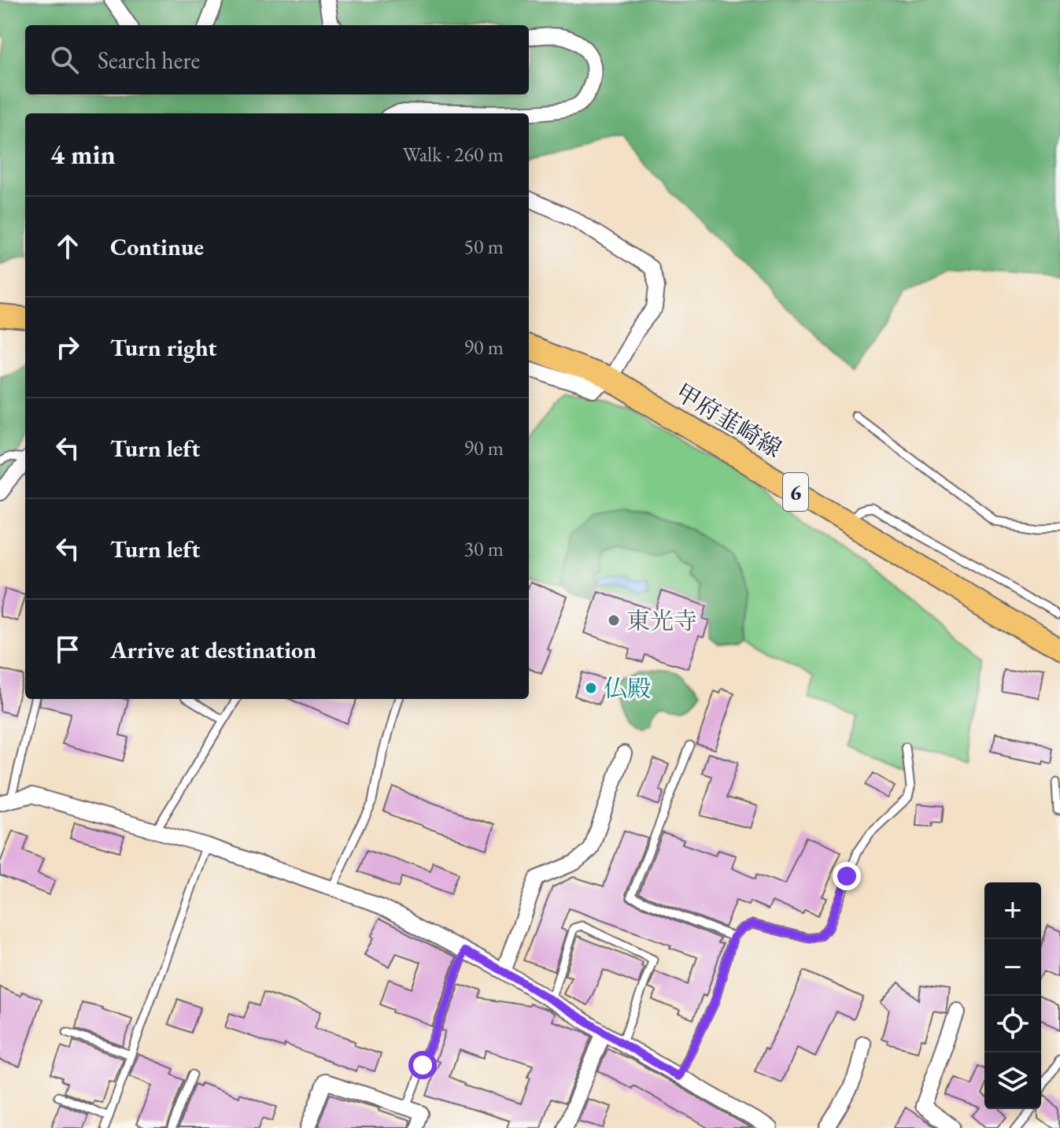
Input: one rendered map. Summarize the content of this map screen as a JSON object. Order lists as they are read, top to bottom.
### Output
{
  "streets": {
    "main road": ["甲府韮崎線", "6"]
  },
  "places": ["東光寺", "仏殿"],
  "page": {
    "search": "Search here",
    "heading": ["4 min", "Walk · 260 m"],
    "list": [
      ["Continue", "50 m"],
      ["Turn right", "90 m"],
      ["Turn left", "90 m"],
      ["Turn left", "30 m"],
      "Arrive at destination"
    ],
    "map_buttons": ["+", "−"]
  }
}
